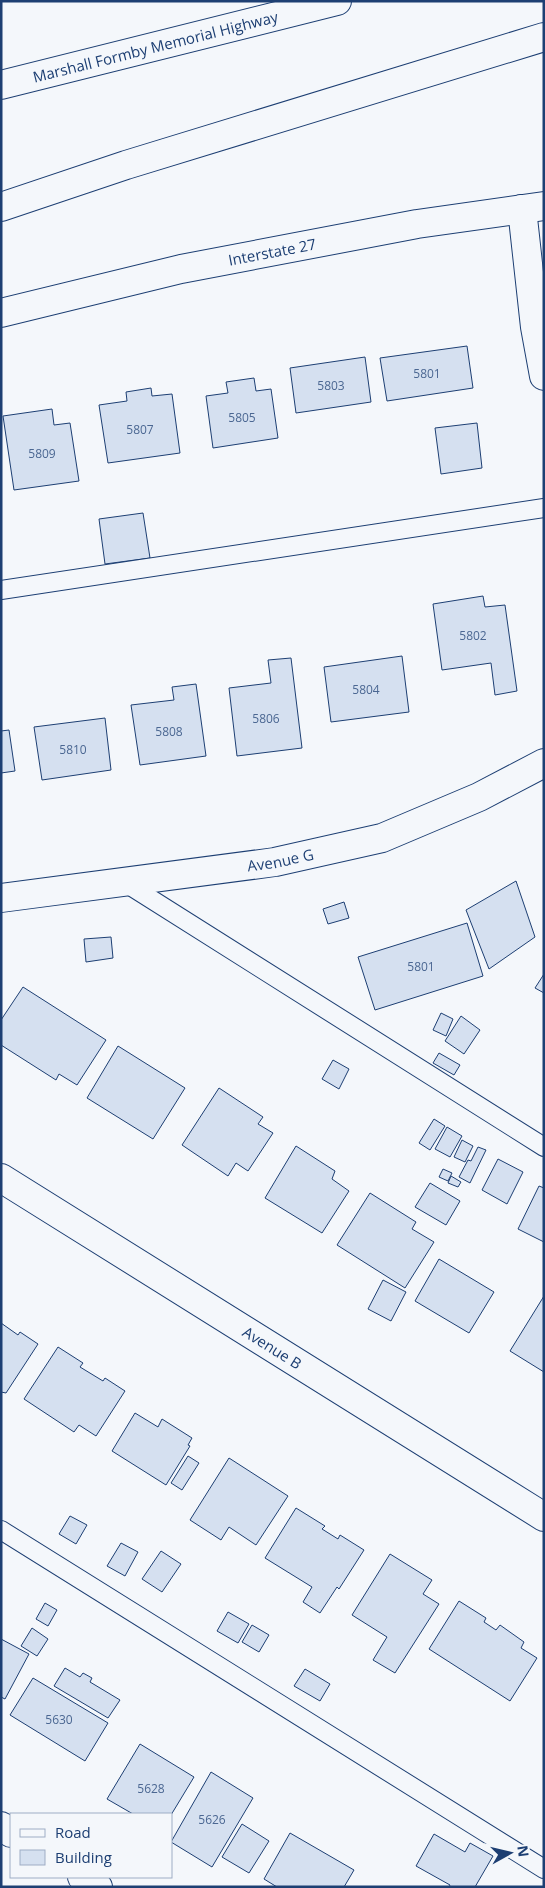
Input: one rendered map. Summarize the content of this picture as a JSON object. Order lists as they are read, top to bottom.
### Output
{
  "streets": {
    "main road": [
      "Marshall Formby Memorial Highway",
      "Interstate 27",
      "Avenue G",
      "Avenue B"
    ]
  },
  "house_numbers": [
    "5801",
    "5803",
    "5805",
    "5807",
    "5809",
    "5802",
    "5804",
    "5806",
    "5808",
    "5810",
    "5801",
    "5630",
    "5628",
    "5626"
  ],
  "legend": ["Road", "Building"],
  "north": "right"
}
